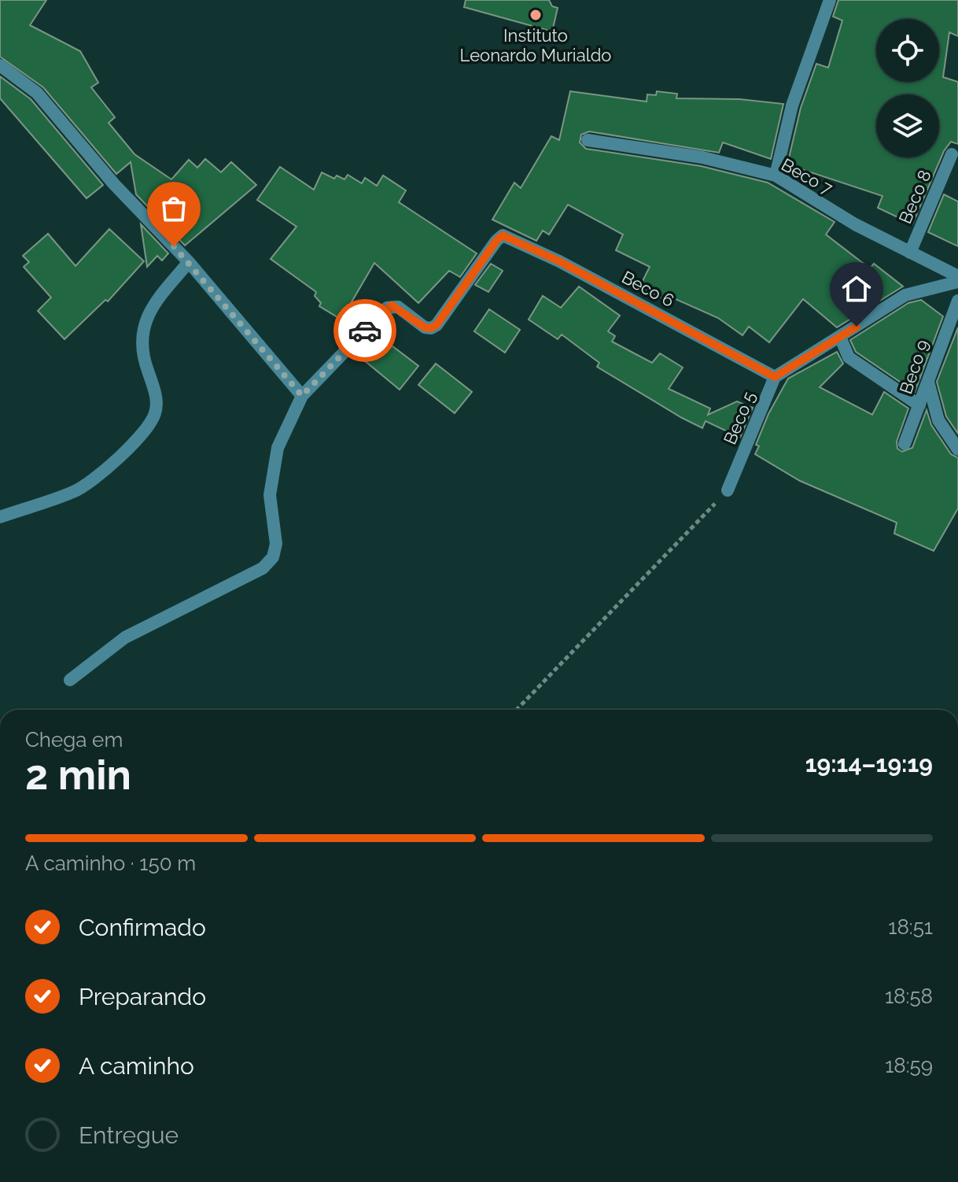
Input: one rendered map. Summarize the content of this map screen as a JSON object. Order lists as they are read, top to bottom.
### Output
{
  "streets": {
    "lane": [
      "Beco 7",
      "Beco 8",
      "Beco 6",
      "Beco 9",
      "Beco 5"
    ]
  },
  "crossings": [
    ["Beco 7", "Beco 8"],
    ["Beco 6", "Beco 5"]
  ],
  "places": ["Instituto Leonardo Murialdo"],
  "page": {
    "heading": ["2 min", "Chega em", "19:14–19:19"],
    "bar": "A caminho · 150 m",
    "list": [
      ["Confirmado", "18:51"],
      ["Preparando", "18:58"],
      ["A caminho", "18:59"],
      "Entregue"
    ]
  }
}
